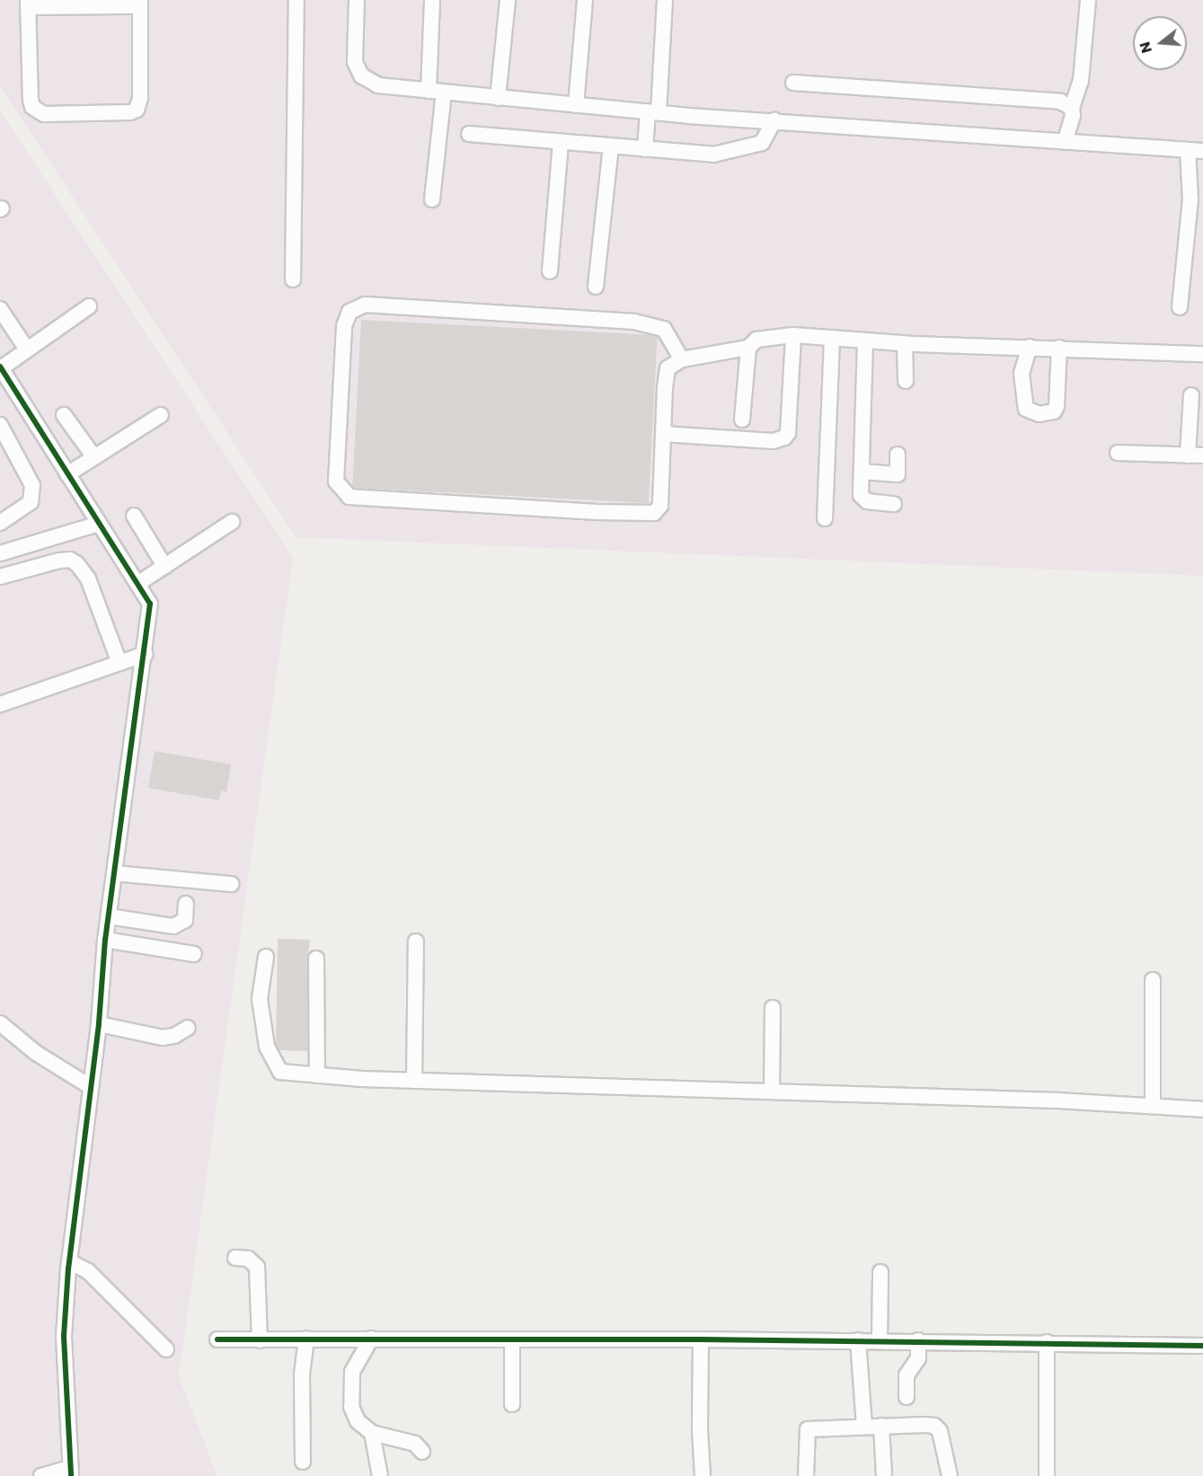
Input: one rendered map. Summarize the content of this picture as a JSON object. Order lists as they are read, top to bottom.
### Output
{
  "north": "left"
}
